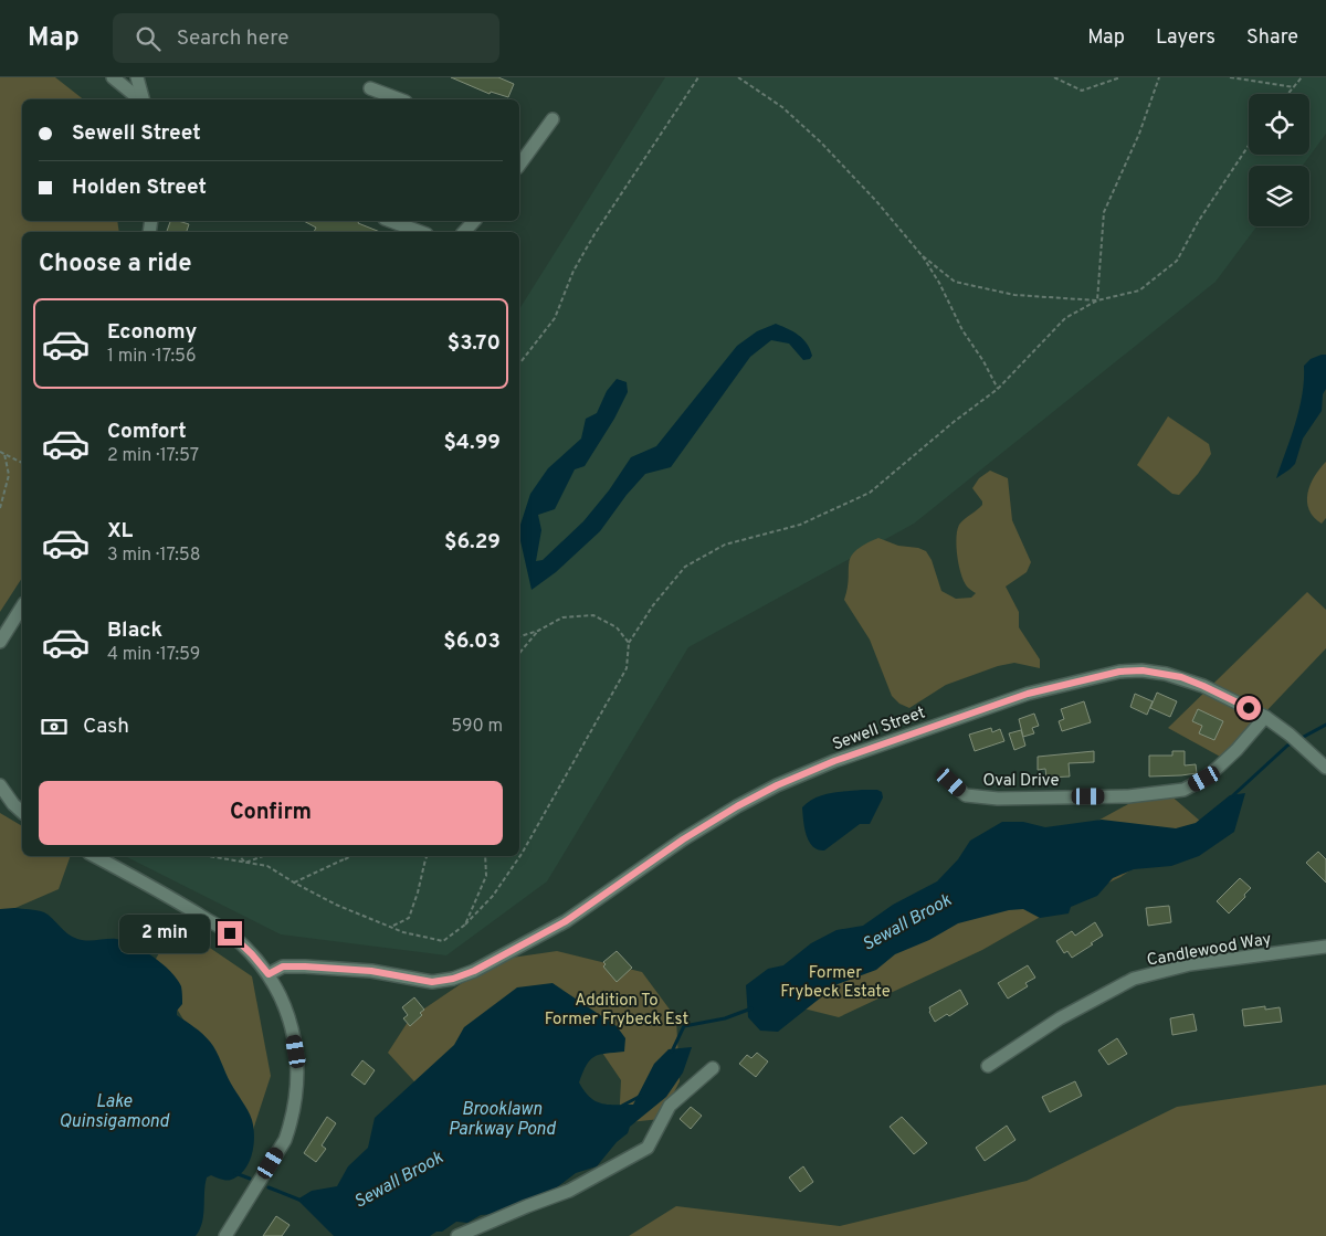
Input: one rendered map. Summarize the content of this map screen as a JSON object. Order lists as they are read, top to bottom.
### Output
{
  "streets": {
    "street": ["Sewell Street", "Oval Drive", "Candlewood Way"]
  },
  "crossings": [
    ["Sewell Street", "Oval Drive"]
  ],
  "water": ["Sewall Brook", "Lake Quinsigamond", "Brooklawn Parkway Pond"],
  "parks": ["Former Frybeck Estate", "Addition To Former Frybeck Est"],
  "page": {
    "header": "Map",
    "search": "Search here",
    "nav": ["Map", "Layers", "Share"],
    "banner": ["Sewell Street", "Holden Street"],
    "heading": "Choose a ride",
    "list": [
      {
        "name": "Economy",
        "note": "1 min · 17:56",
        "value": "$3.70"
      },
      {
        "name": "Comfort",
        "note": "2 min · 17:57",
        "value": "$4.99"
      },
      {
        "name": "XL",
        "note": "3 min · 17:58",
        "value": "$6.29"
      },
      {
        "name": "Black",
        "note": "4 min · 17:59",
        "value": "$6.03"
      }
    ],
    "pay": ["Cash", "590 m"],
    "buttons": "Confirm",
    "bubble": "2 min"
  }
}
